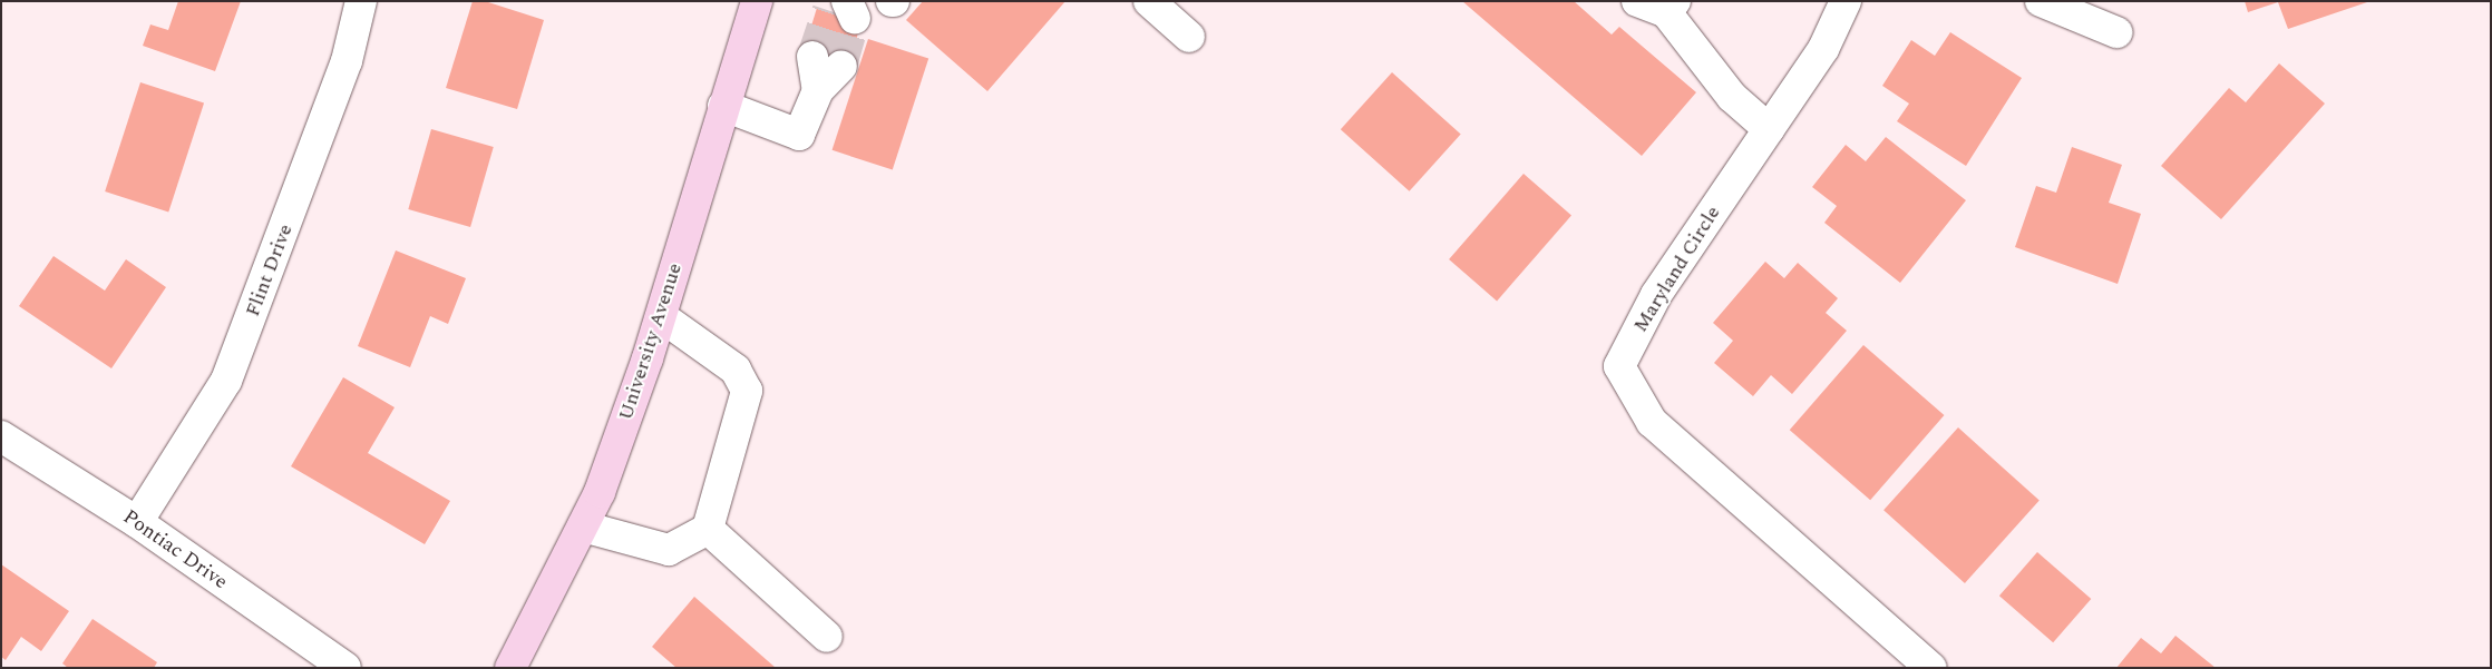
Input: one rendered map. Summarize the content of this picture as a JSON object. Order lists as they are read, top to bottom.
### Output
{
  "streets": {
    "main road": ["University Avenue"],
    "street": ["Maryland Circle", "Flint Drive", "Pontiac Drive"]
  },
  "crossings": [
    ["Flint Drive", "Pontiac Drive"]
  ]
}
